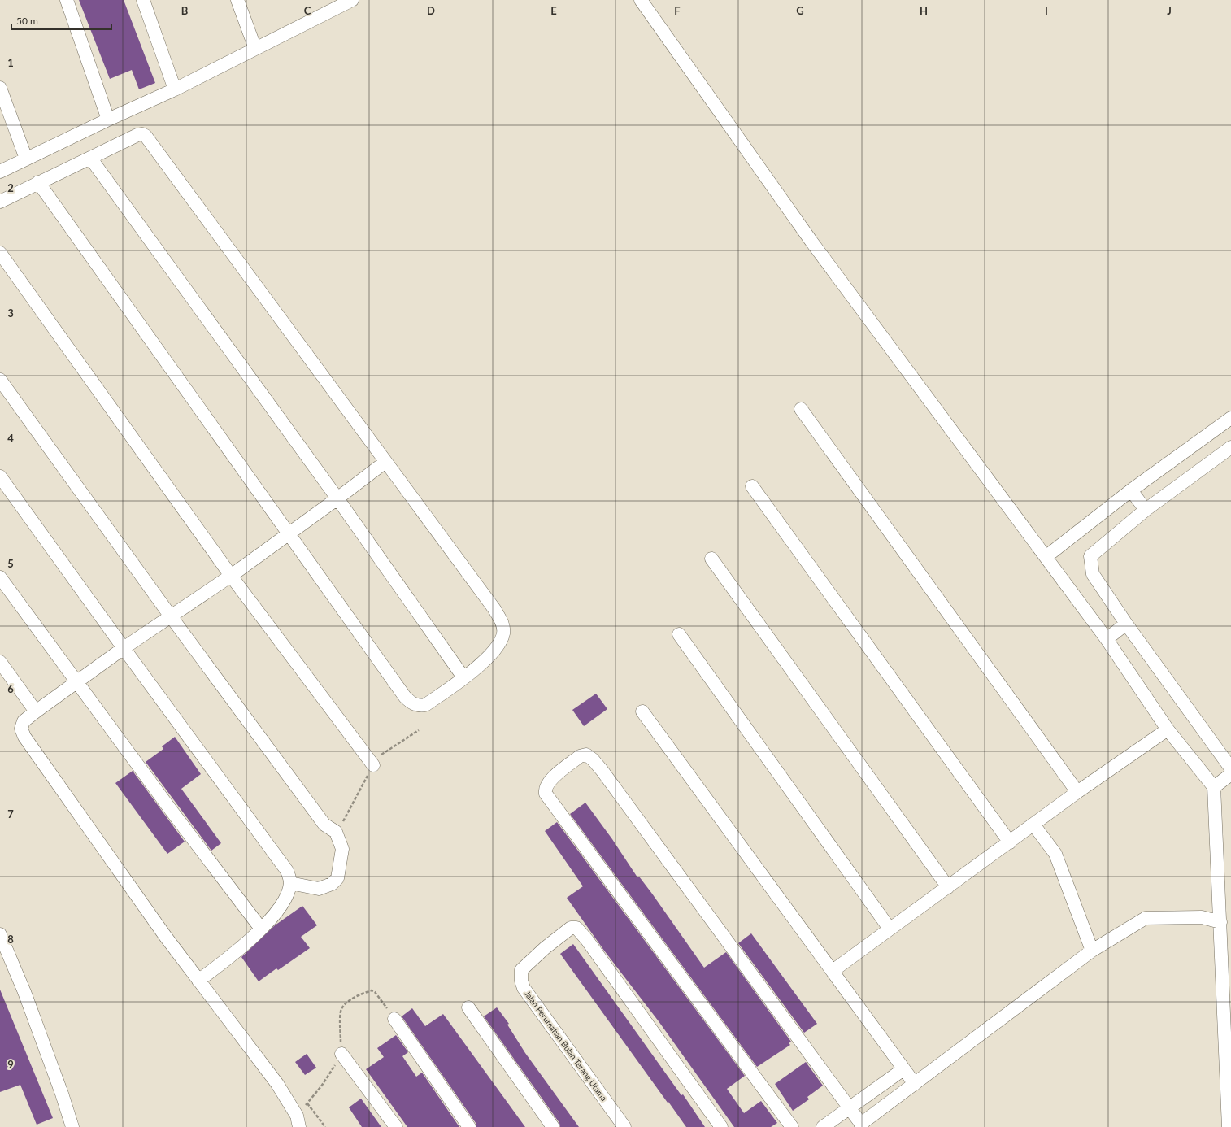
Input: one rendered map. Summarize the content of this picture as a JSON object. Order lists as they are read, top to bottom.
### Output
{
  "streets": {
    "street": ["Jalan Perumahan Bulan Terang Utama"]
  },
  "scale_bar": "50 m",
  "grid": {
    "columns": [
      "B",
      "C",
      "D",
      "E",
      "F",
      "G",
      "H",
      "I",
      "J"
    ],
    "rows": [
      "1",
      "2",
      "3",
      "4",
      "5",
      "6",
      "7",
      "8",
      "9"
    ]
  }
}
